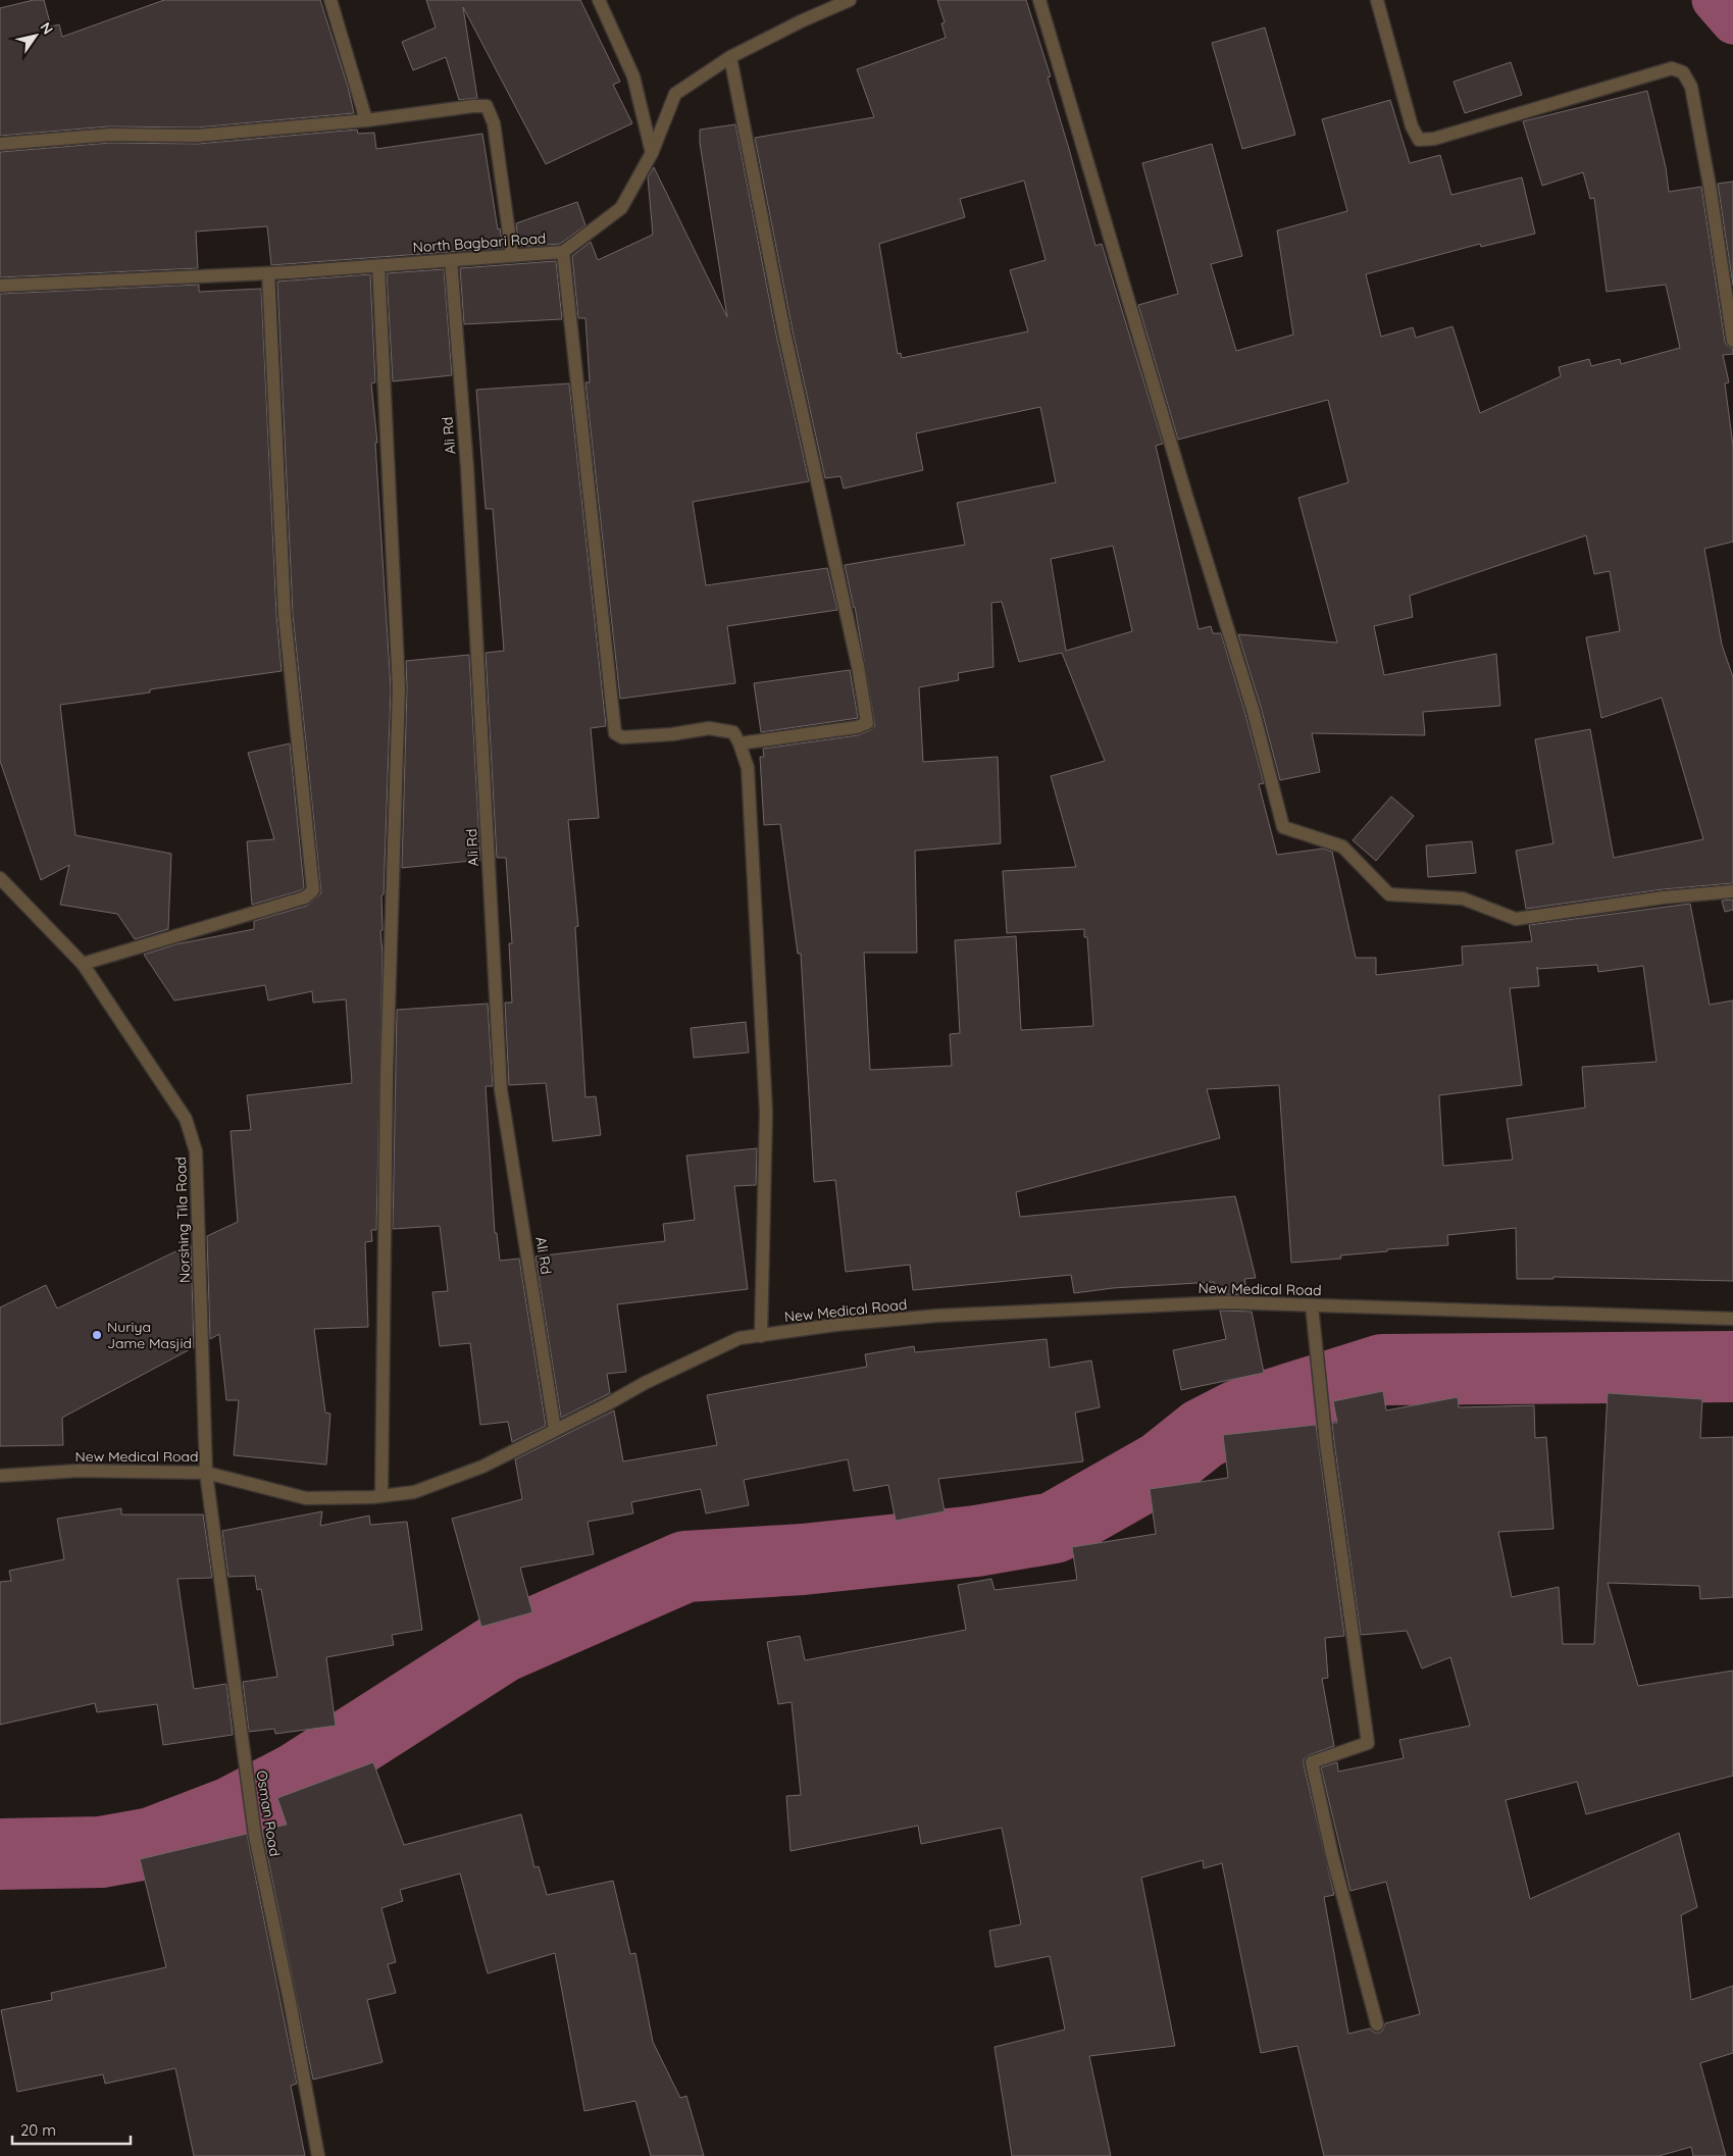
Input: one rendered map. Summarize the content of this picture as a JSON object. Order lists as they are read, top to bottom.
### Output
{
  "streets": {
    "street": [
      "North Bagbari Road",
      "Ali Rd",
      "Norshing Tila Road",
      "New Medical Road",
      "Osman Road"
    ]
  },
  "crossings": [
    ["North Bagbari Road", "Ali Rd"],
    ["Ali Rd", "New Medical Road"],
    ["Norshing Tila Road", "New Medical Road"],
    ["Norshing Tila Road", "Osman Road"],
    ["New Medical Road", "Osman Road"]
  ],
  "places": ["Nuriya Jame Masjid"],
  "scale_bar": "20 m",
  "north": "top right"
}
